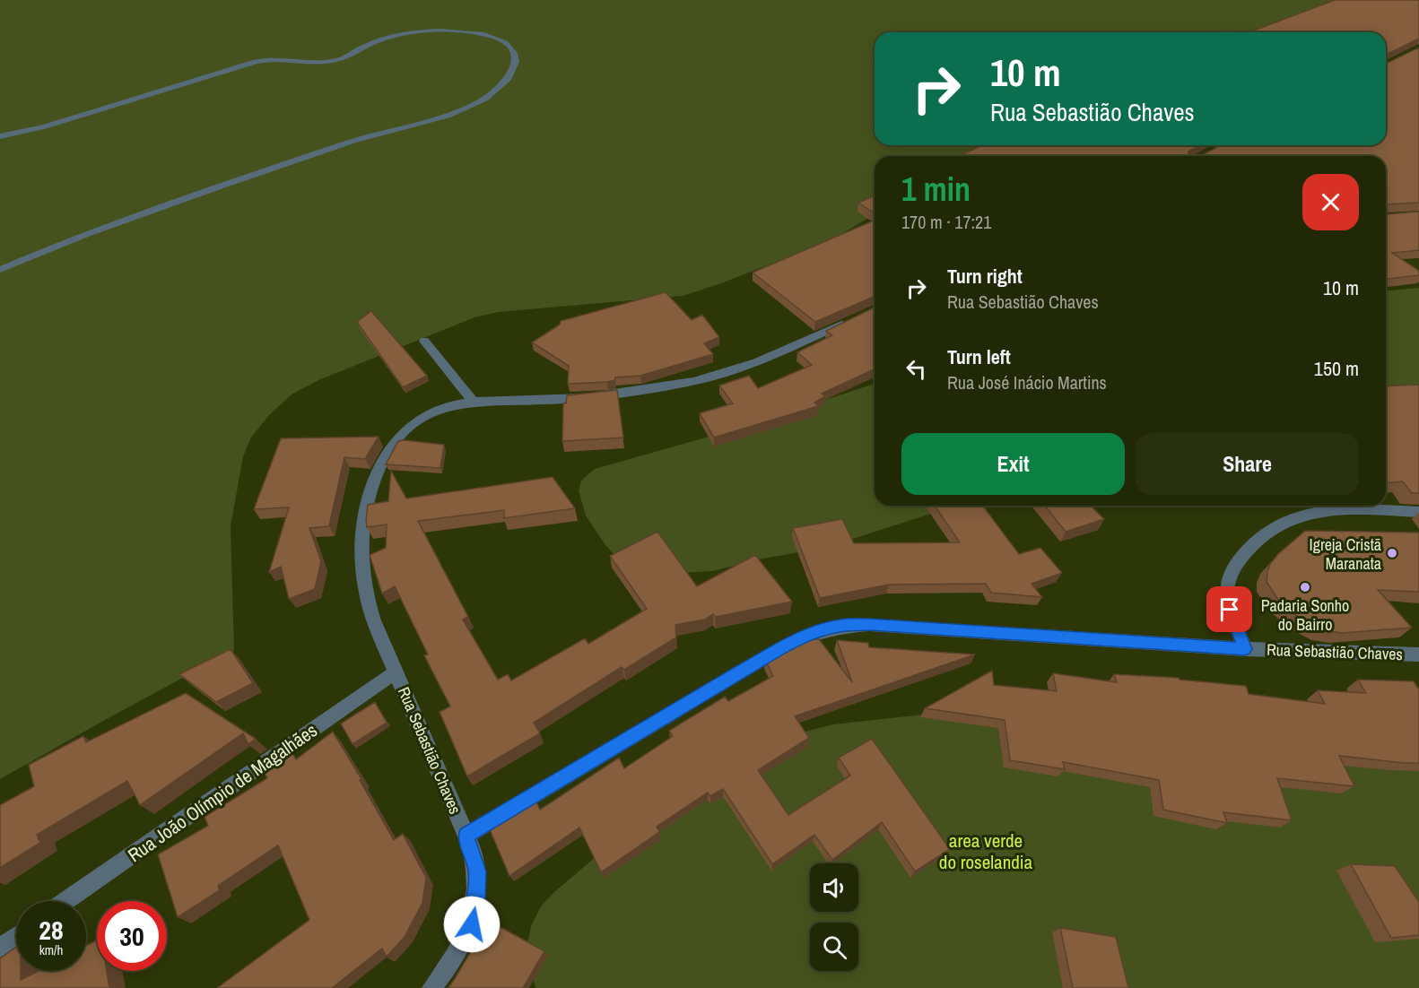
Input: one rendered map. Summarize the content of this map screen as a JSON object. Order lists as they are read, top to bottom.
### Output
{
  "streets": {
    "street": ["Rua Sebastião Chaves", "Rua João Olímpio de Magalhães"]
  },
  "crossings": [
    ["Rua Sebastião Chaves", "Rua João Olímpio de Magalhães"]
  ],
  "parks": ["area verde do roselandia"],
  "places": ["Igreja Cristã Maranata", "Padaria Sonho do Bairro"],
  "page": {
    "turn": ["10 m", "Rua Sebastião Chaves"],
    "heading": ["1 min", "170 m · 17:21"],
    "list": [
      {
        "name": "Turn right",
        "note": "Rua Sebastião Chaves",
        "value": "10 m"
      },
      {
        "name": "Turn left",
        "note": "Rua José Inácio Martins",
        "value": "150 m"
      }
    ],
    "buttons": ["Exit", "Share"],
    "speed": "28 km/h",
    "limit": "30"
  }
}
